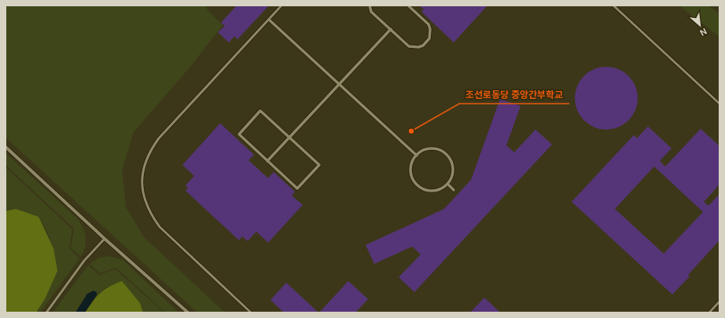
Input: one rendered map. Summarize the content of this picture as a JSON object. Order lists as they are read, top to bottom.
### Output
{
  "places": ["조선로동당 중앙간부학교"],
  "north": "bottom right"
}
